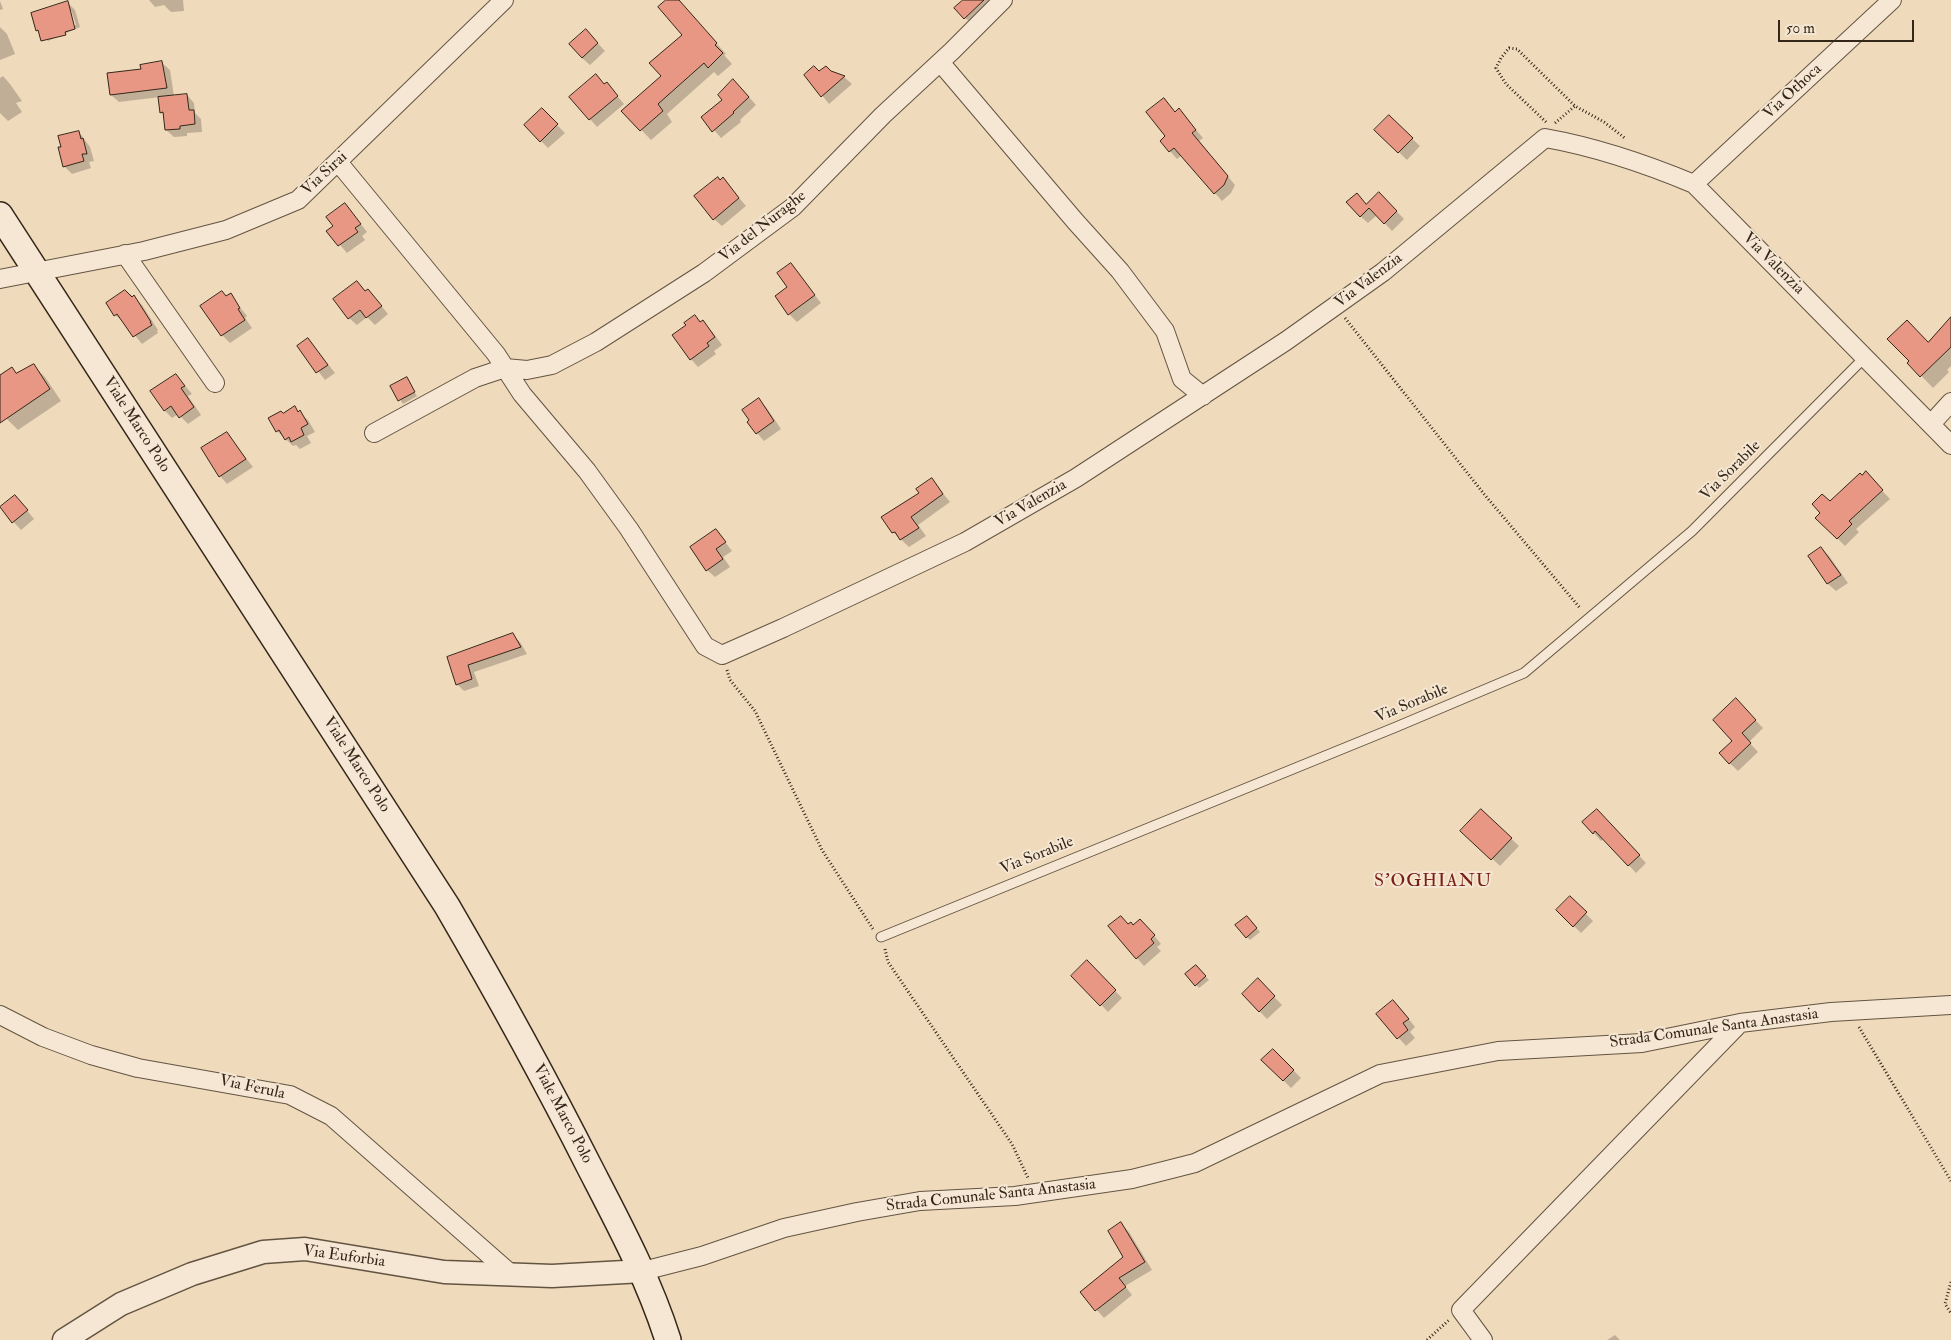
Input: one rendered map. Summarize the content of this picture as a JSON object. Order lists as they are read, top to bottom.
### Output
{
  "streets": {
    "main road": ["Viale Marco Polo"],
    "street": [
      "Via Othoca",
      "Via Sirai",
      "Via del Nuraghe",
      "Via Valenzia",
      "Strada Comunale Santa Anastasia",
      "Via Ferula",
      "Via Euforbia"
    ],
    "lane": ["Via Sorabile"]
  },
  "crossings": [
    ["Via Othoca", "Via Valenzia"],
    ["Via Sirai", "Viale Marco Polo"],
    ["Via del Nuraghe", "Via Valenzia"],
    ["Via Valenzia", "Via Sorabile"],
    ["Viale Marco Polo", "Strada Comunale Santa Anastasia"],
    ["Viale Marco Polo", "Via Euforbia"],
    ["Strada Comunale Santa Anastasia", "Via Euforbia"],
    ["Via Ferula", "Via Euforbia"]
  ],
  "districts": ["S'OGHIANU"],
  "scale_bar": "50 m"
}
